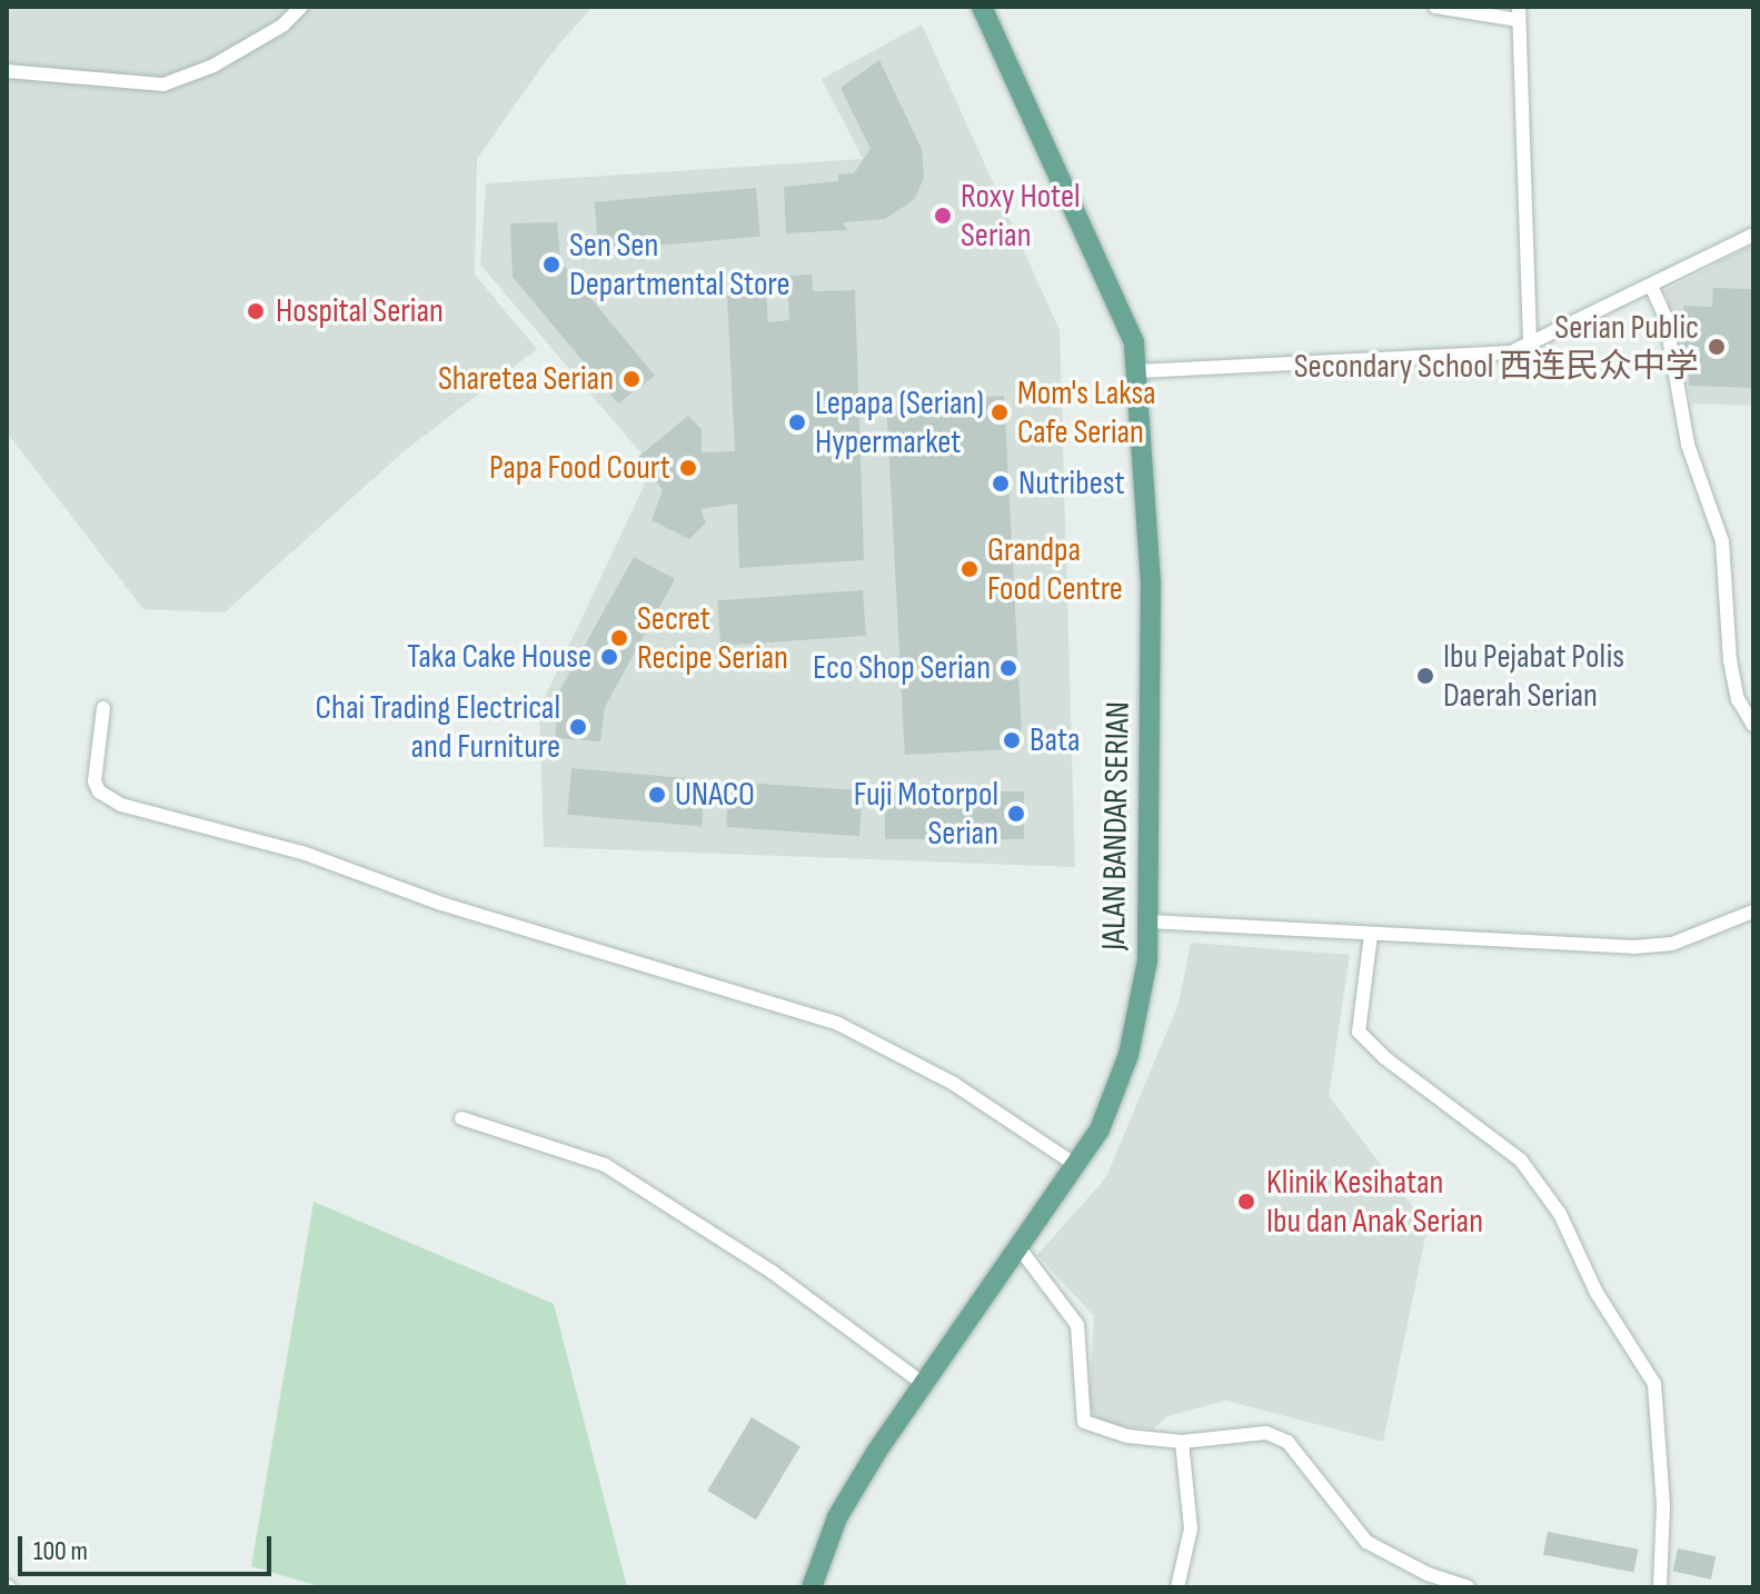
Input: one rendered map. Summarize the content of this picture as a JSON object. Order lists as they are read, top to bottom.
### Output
{
  "streets": {
    "main road": ["JALAN BANDAR SERIAN"]
  },
  "places": [
    "Roxy Hotel Serian",
    "Sen Sen Departmental Store",
    "Hospital Serian",
    "Serian Public Secondary School 西连民众中学",
    "Sharetea Serian",
    "Mom's Laksa Cafe Serian",
    "Lepapa (Serian) Hypermarket",
    "Papa Food Court",
    "Nutribest",
    "Grandpa Food Centre",
    "Secret Recipe Serian",
    "Taka Cake House",
    "Eco Shop Serian",
    "Ibu Pejabat Polis Daerah Serian",
    "Chai Trading Electrical and Furniture",
    "Bata",
    "UNACO",
    "Fuji Motorpol Serian",
    "Klinik Kesihatan Ibu dan Anak Serian"
  ],
  "scale_bar": "100 m"
}
